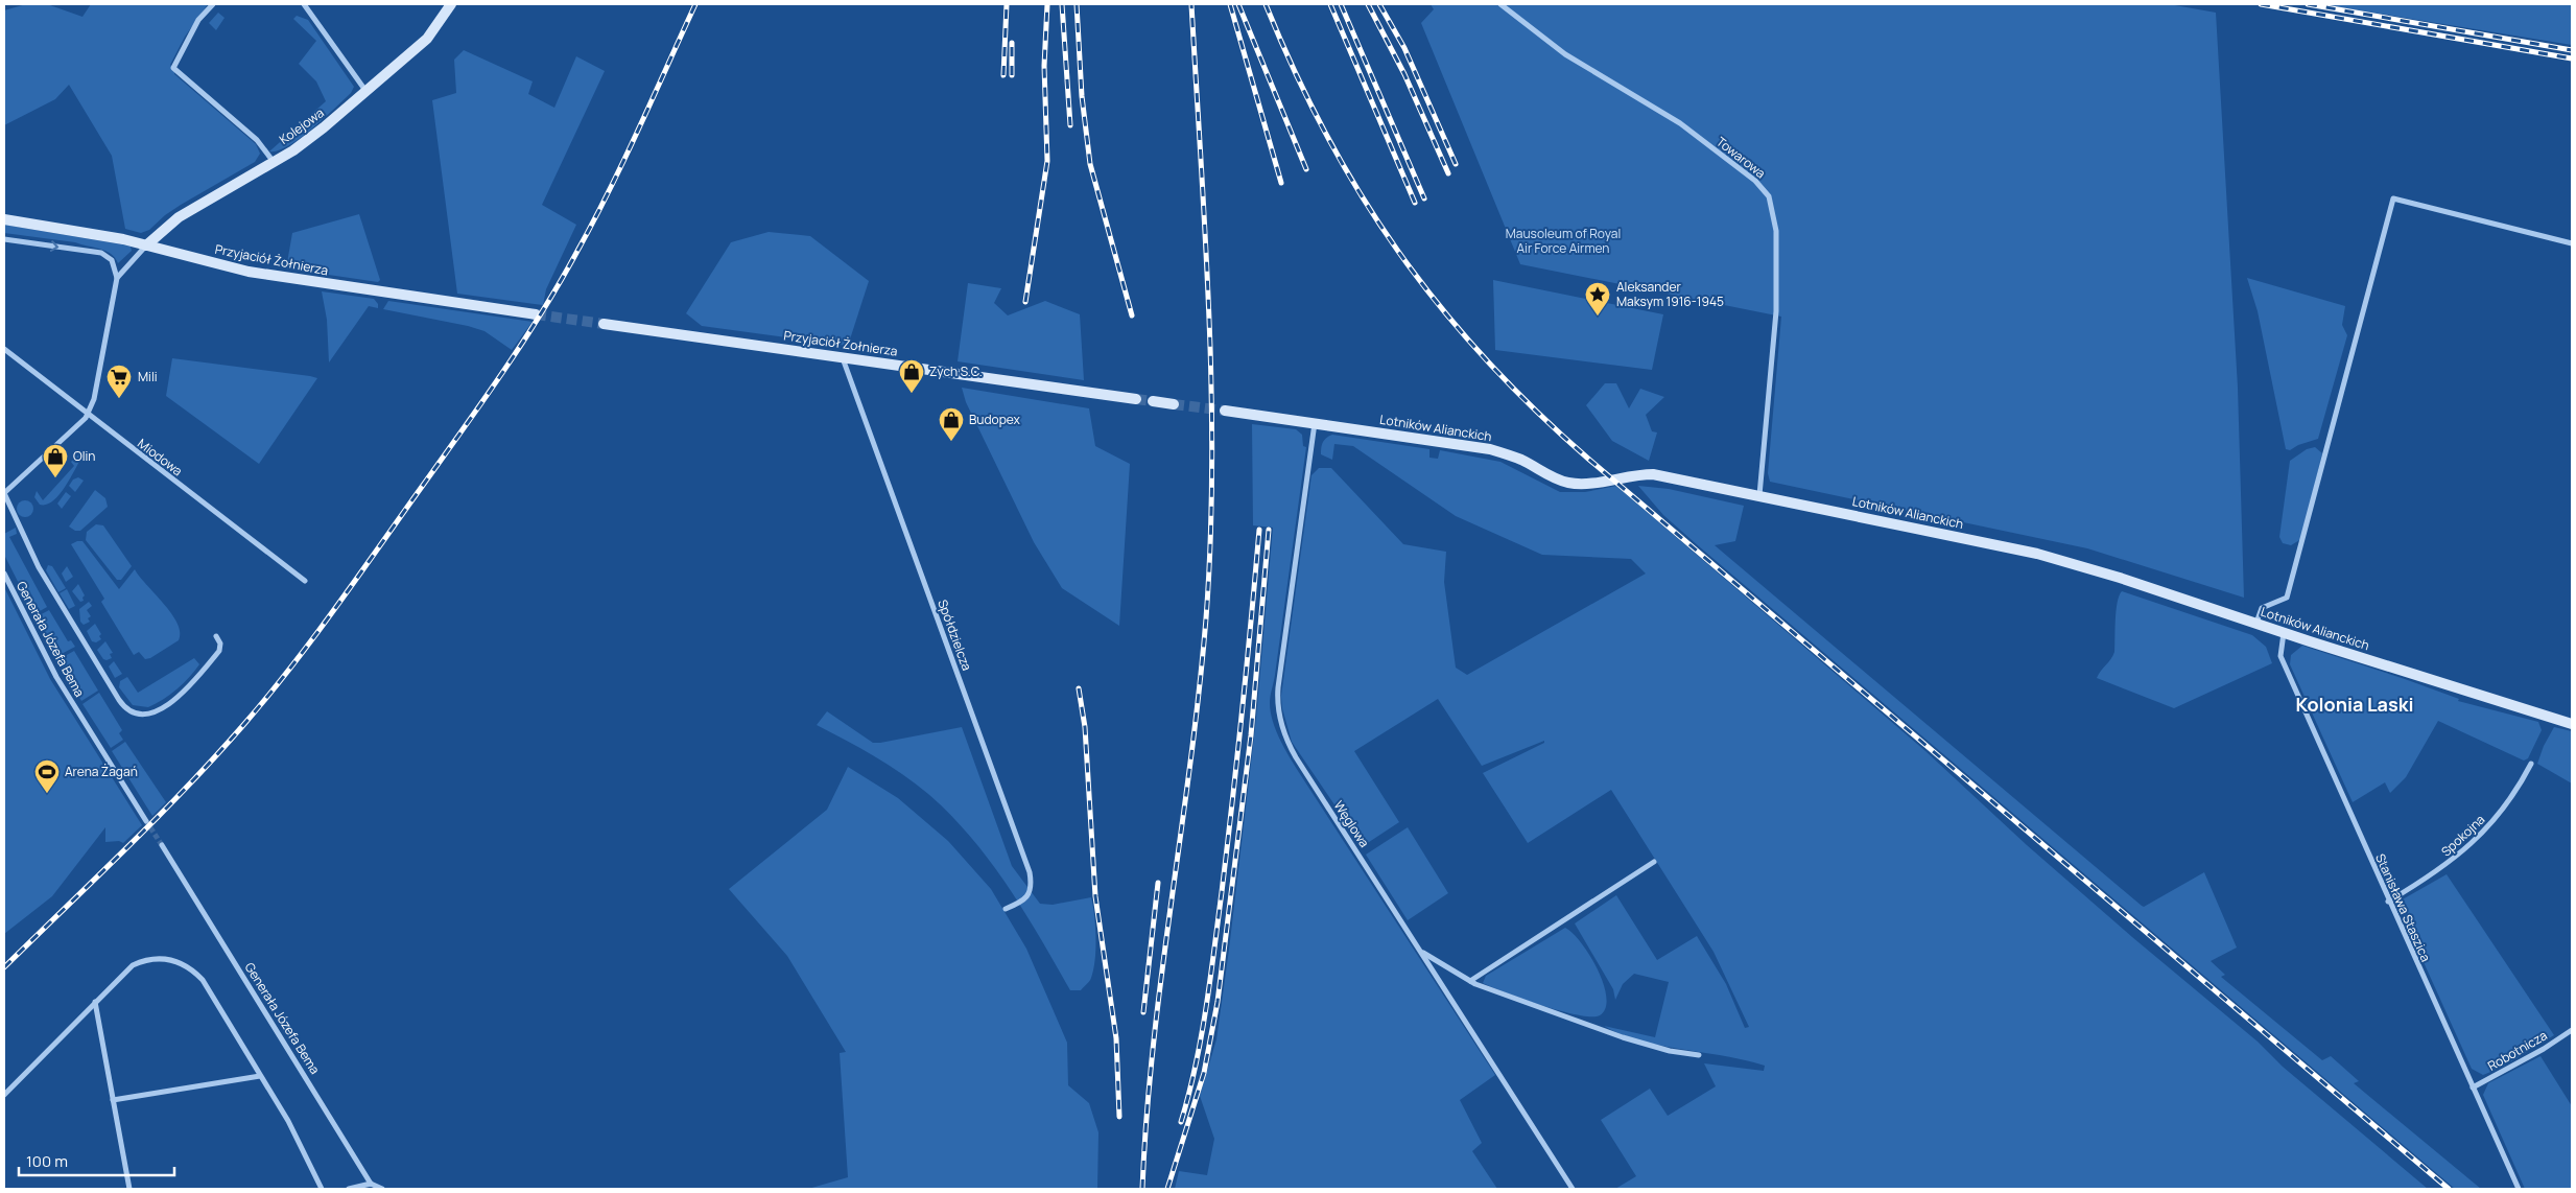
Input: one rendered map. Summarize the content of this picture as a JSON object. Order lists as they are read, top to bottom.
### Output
{
  "streets": {
    "main road": ["Kolejowa", "Przyjaciół Żołnierza", "Lotników Alianckich"],
    "street": [
      "Towarowa",
      "Miodowa",
      "Spółdzielcza",
      "Generała Józefa Bema",
      "Węglowa",
      "Spokojna",
      "Stanisława Staszica",
      "Robotnicza"
    ]
  },
  "crossings": [
    ["Kolejowa", "Przyjaciół Żołnierza"],
    ["Towarowa", "Lotników Alianckich"],
    ["Przyjaciół Żołnierza", "Spółdzielcza"],
    ["Lotników Alianckich", "Węglowa"],
    ["Lotników Alianckich", "Stanisława Staszica"],
    ["Spokojna", "Stanisława Staszica"],
    ["Stanisława Staszica", "Robotnicza"]
  ],
  "districts": ["Kolonia Laski"],
  "parks": ["Mausoleum of Royal Air Force Airmen"],
  "places": {
    "place": ["Aleksander Maksym 1916-1945"],
    "shop": ["Zych S.C.", "Budopex", "Olin"],
    "supermarket": ["Mili"],
    "sports": ["Arena Żagań"]
  },
  "scale_bar": "100 m"
}
